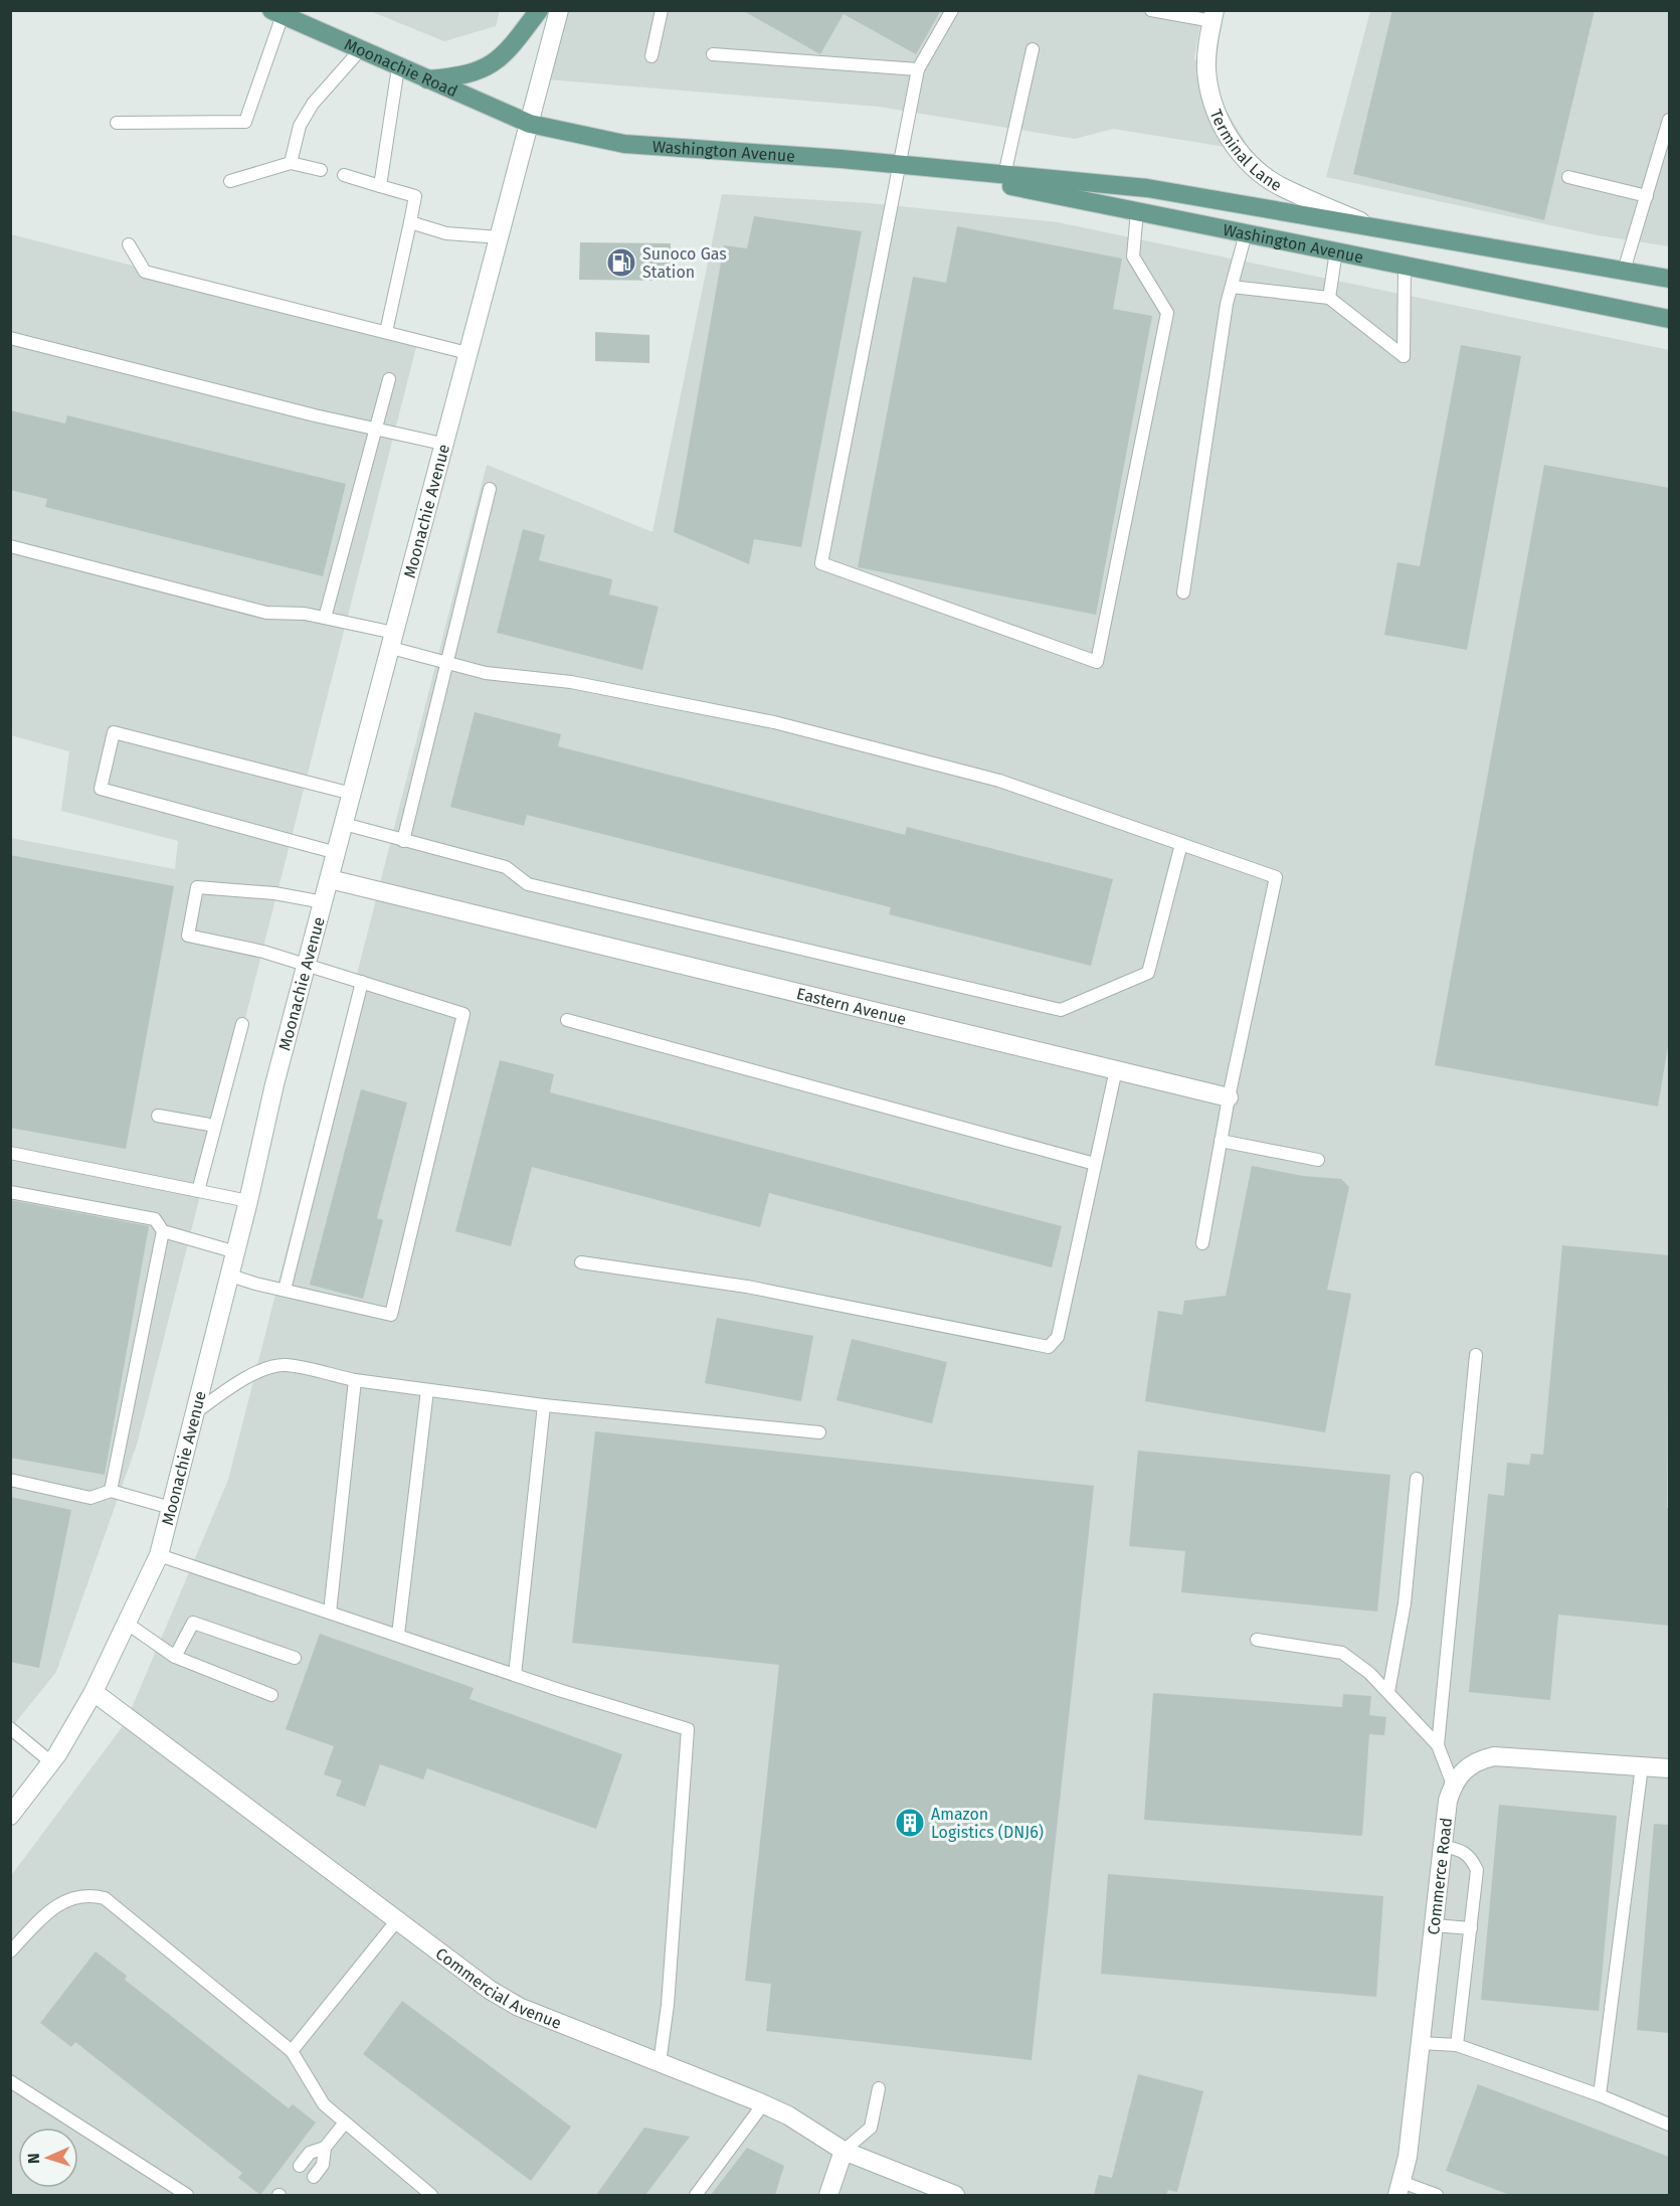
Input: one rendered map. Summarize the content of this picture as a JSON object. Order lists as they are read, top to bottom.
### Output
{
  "streets": {
    "main road": ["Moonachie Road", "Washington Avenue"],
    "street": [
      "Terminal Lane",
      "Moonachie Avenue",
      "Eastern Avenue",
      "Commerce Road",
      "Commercial Avenue"
    ]
  },
  "crossings": [
    ["Moonachie Road", "Washington Avenue"],
    ["Moonachie Road", "Moonachie Avenue"],
    ["Terminal Lane", "Washington Avenue"],
    ["Washington Avenue", "Moonachie Avenue"],
    ["Moonachie Avenue", "Eastern Avenue"],
    ["Moonachie Avenue", "Commercial Avenue"]
  ],
  "places": {
    "fuel station": ["Sunoco Gas Station"],
    "building": ["Amazon Logistics (DNJ6)"]
  },
  "north": "left"
}
